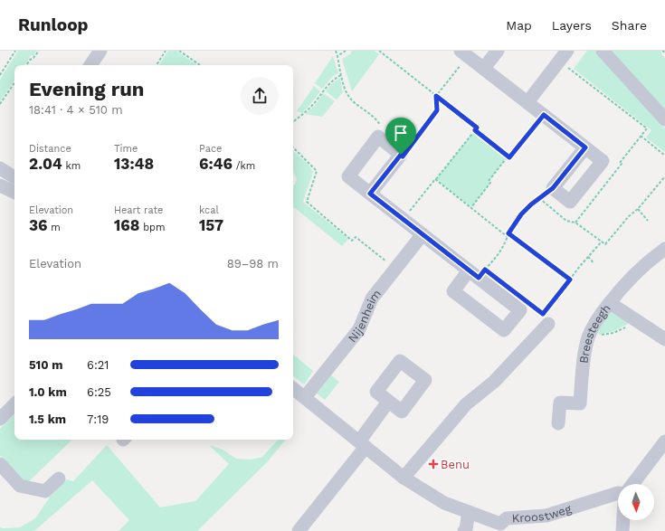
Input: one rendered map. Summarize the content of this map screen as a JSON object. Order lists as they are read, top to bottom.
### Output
{
  "streets": {
    "street": ["Nijenheim", "Breesteegh", "Kroostweg"]
  },
  "crossings": [
    ["Nijenheim", "Kroostweg"]
  ],
  "places": {
    "health": ["Benu"]
  },
  "north": "bottom",
  "page": {
    "header": "Runloop",
    "nav": ["Map", "Layers", "Share"],
    "heading": ["Evening run", "18:41 · 4 × 510 m"],
    "stats": [
      ["Distance", "2.04 km"],
      ["Time", "13:48"],
      ["Pace", "6:46 /km"],
      ["Elevation", "36 m"],
      ["Heart rate", "168 bpm"],
      ["kcal", "157"]
    ],
    "chart": ["Elevation", "89–98 m"],
    "list": [
      {
        "name": "510 m",
        "note": "6:21"
      },
      {
        "name": "1.0 km",
        "note": "6:25"
      },
      {
        "name": "1.5 km",
        "note": "7:19"
      }
    ]
  }
}
